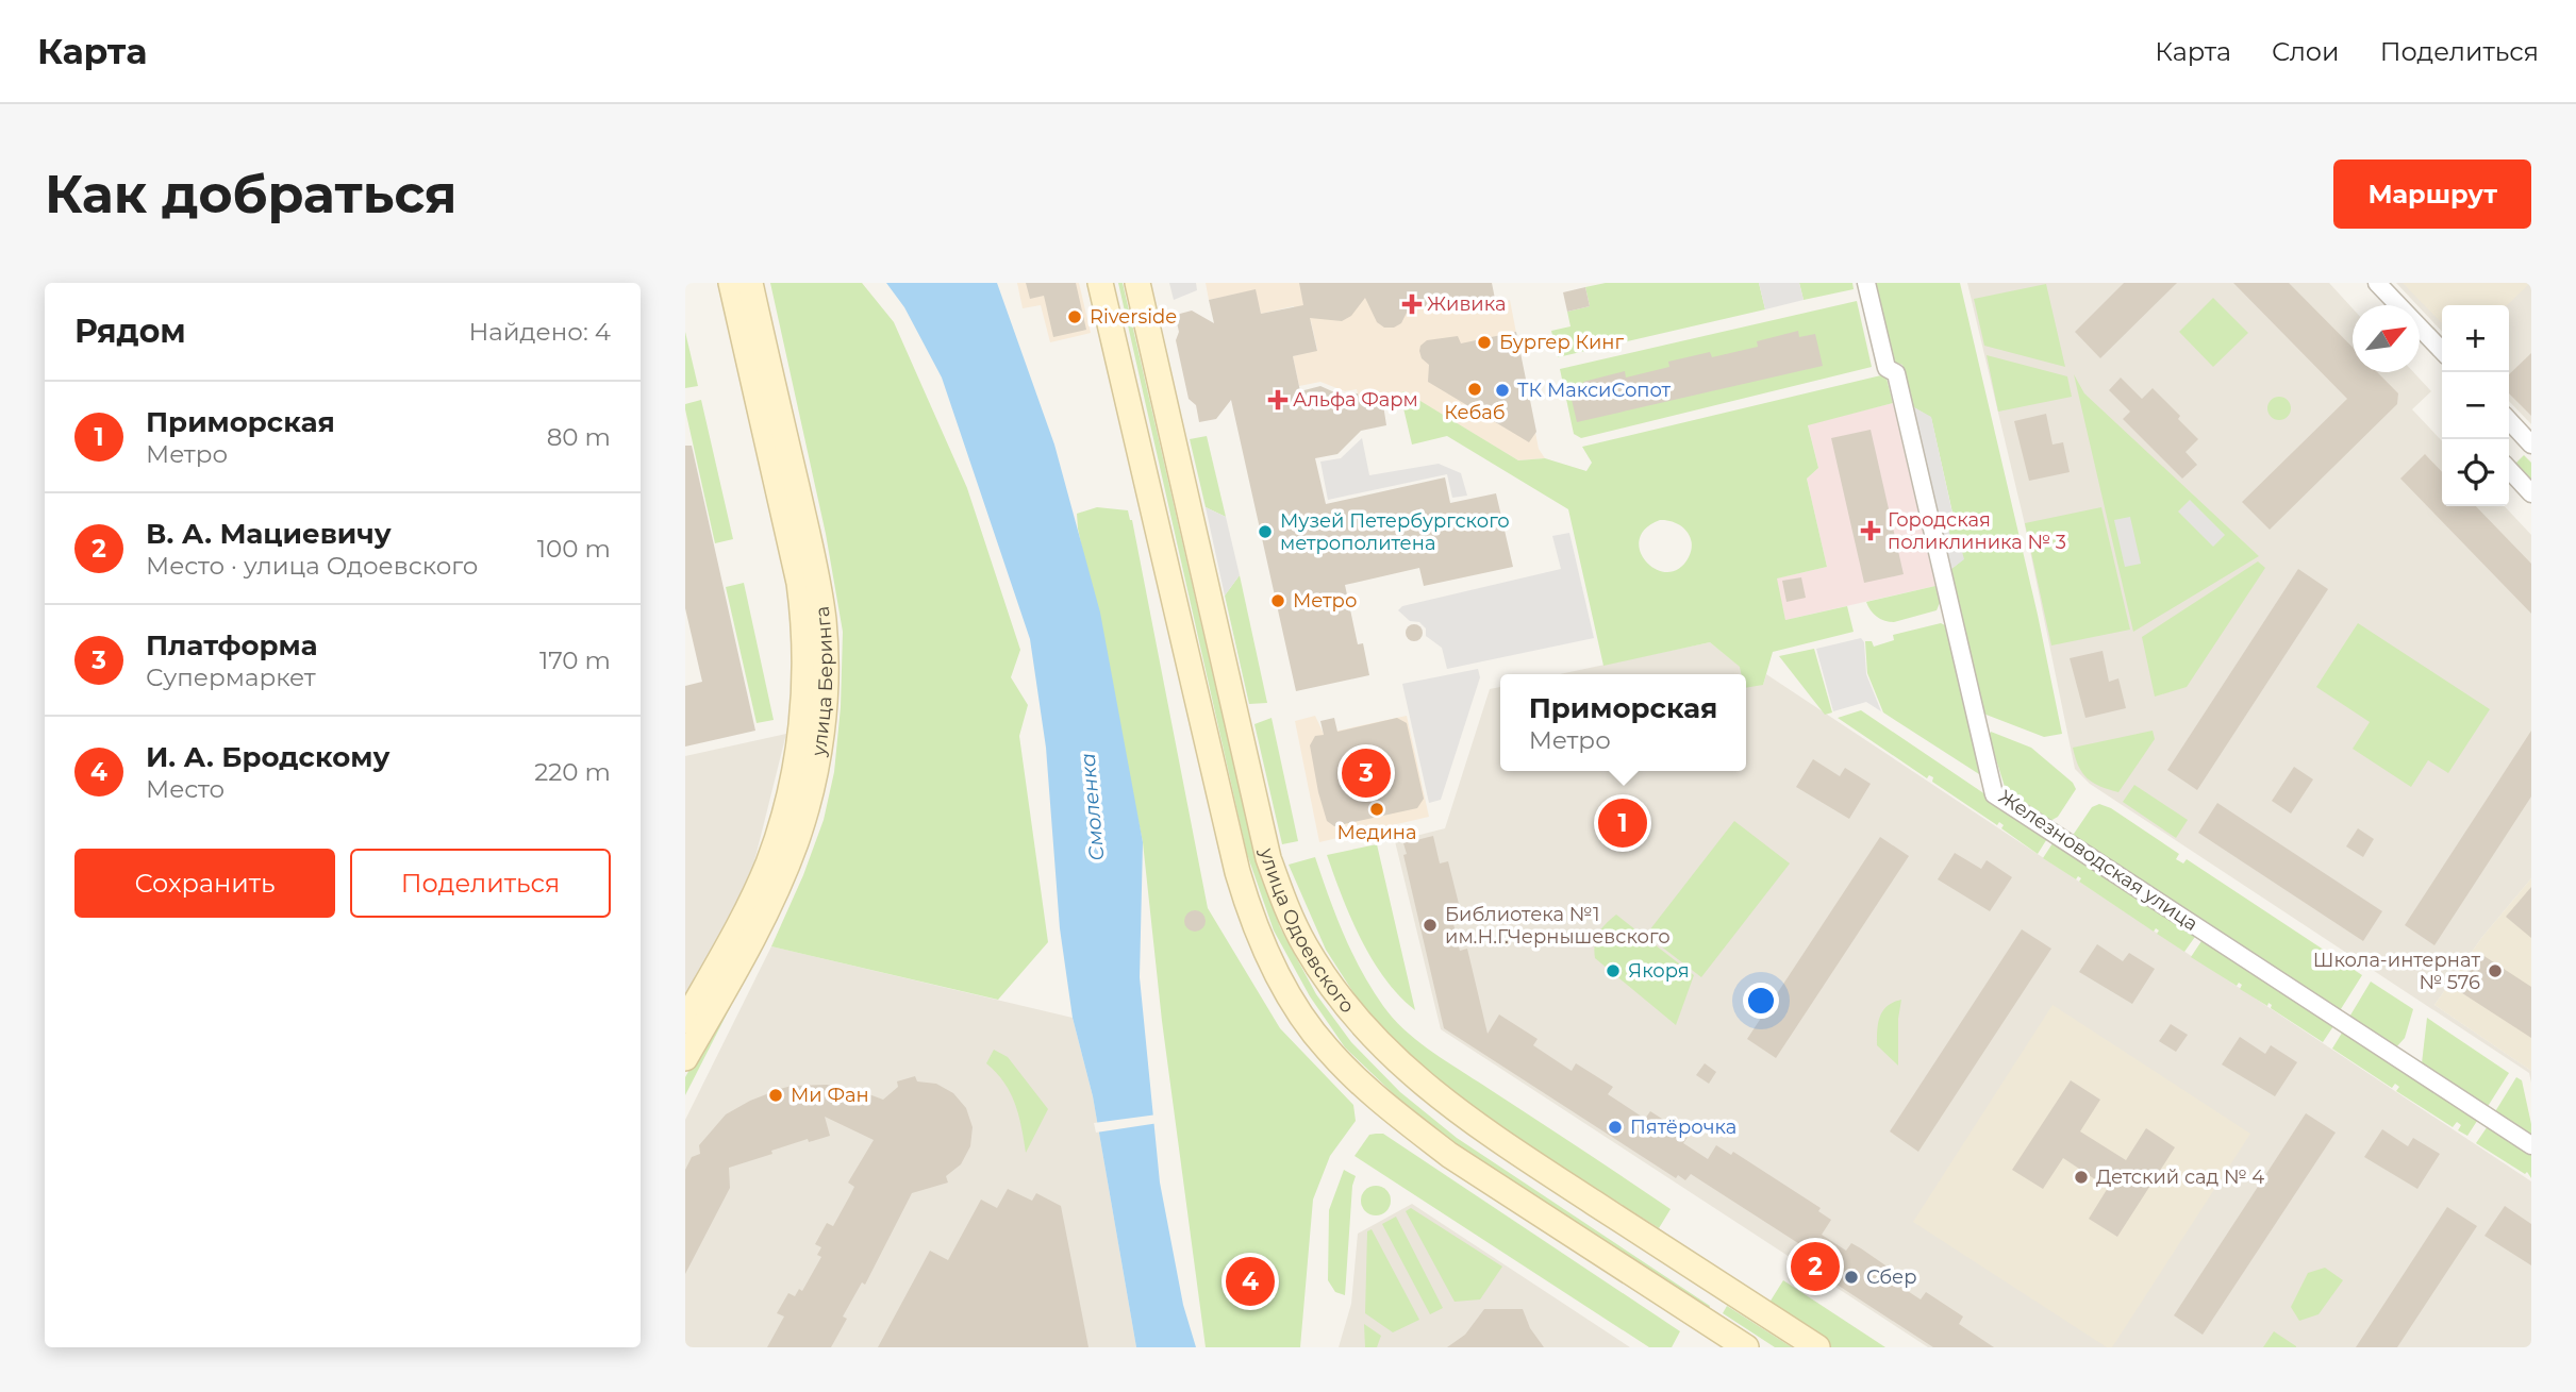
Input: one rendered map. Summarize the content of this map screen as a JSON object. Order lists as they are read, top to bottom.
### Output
{
  "streets": {
    "street": ["улица Беринга", "Железноводская улица", "улица Одоевского"]
  },
  "water": ["Смоленка"],
  "places": {
    "health": ["Живика", "Альфа Фарм", "Городская поликлиника № 3"],
    "other": [
      "Riverside",
      "Бургер Кинг",
      "Кебаб",
      "ТК МаксиСопот",
      "Музей Петербургского метрополитена",
      "Метро",
      "Медина",
      "Библиотека №1 им.Н.Г.Чернышевского",
      "Якоря",
      "Школа-интернат № 576",
      "Ми Фан",
      "Пятёрочка",
      "Детский сад № 4",
      "Сбер"
    ]
  },
  "north": "top right",
  "page": {
    "header": "Карта",
    "nav": ["Карта", "Слои", "Поделиться"],
    "buttons": [
      "Маршрут",
      ["Сохранить", "Поделиться"]
    ],
    "title": "Как добраться",
    "heading": ["Рядом", "Найдено: 4"],
    "map_buttons": ["+", "−"],
    "list": [
      {
        "mark": "1",
        "name": "Приморская",
        "note": "Метро",
        "value": "80 m"
      },
      {
        "mark": "2",
        "name": "В. А. Мациевичу",
        "note": "Место · улица Одоевского",
        "value": "100 m"
      },
      {
        "mark": "3",
        "name": "Платформа",
        "note": "Супермаркет",
        "value": "170 m"
      },
      {
        "mark": "4",
        "name": "И. А. Бродскому",
        "note": "Место",
        "value": "220 m"
      }
    ],
    "popup": ["Приморская", "Метро"],
    "pins": [
      "3",
      "1",
      "2",
      "4"
    ]
  }
}
